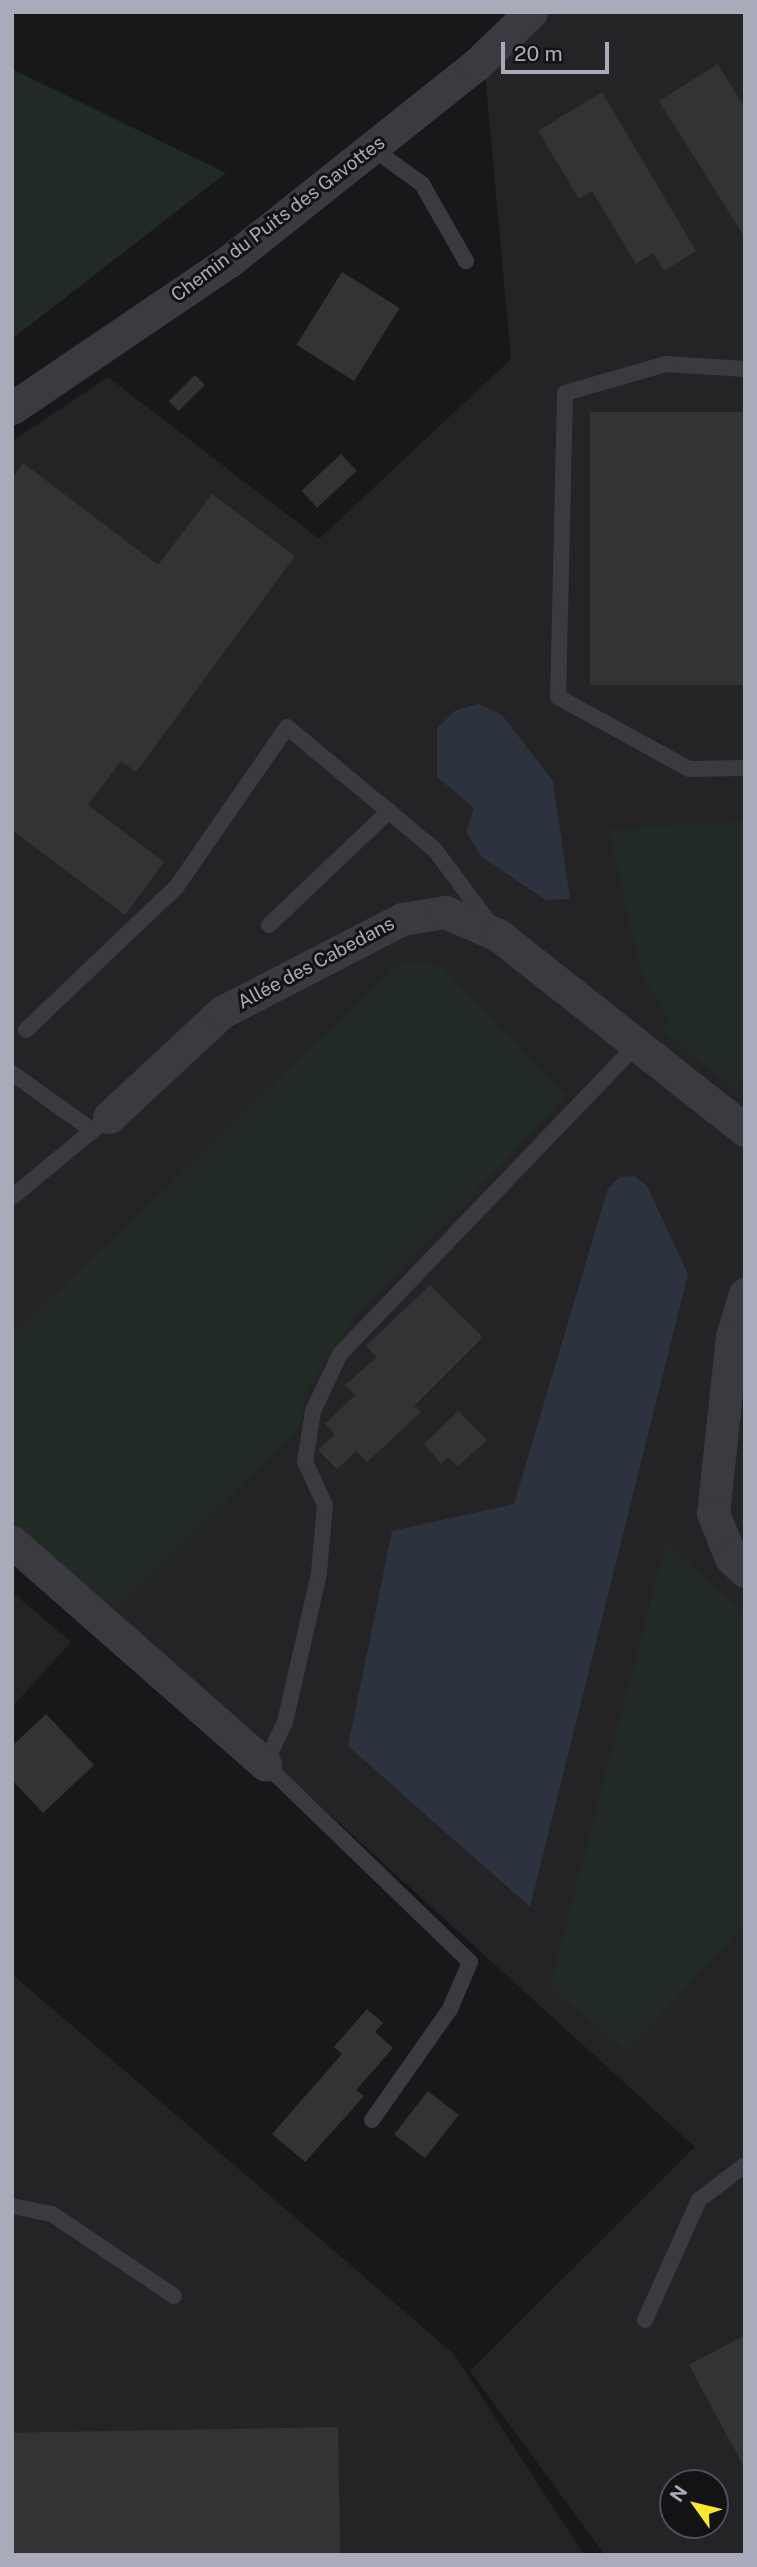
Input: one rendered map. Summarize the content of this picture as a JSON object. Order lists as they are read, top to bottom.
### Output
{
  "streets": {
    "street": ["Chemin du Puits des Gavottes", "Allée des Cabedans"]
  },
  "scale_bar": "20 m",
  "north": "top left"
}
